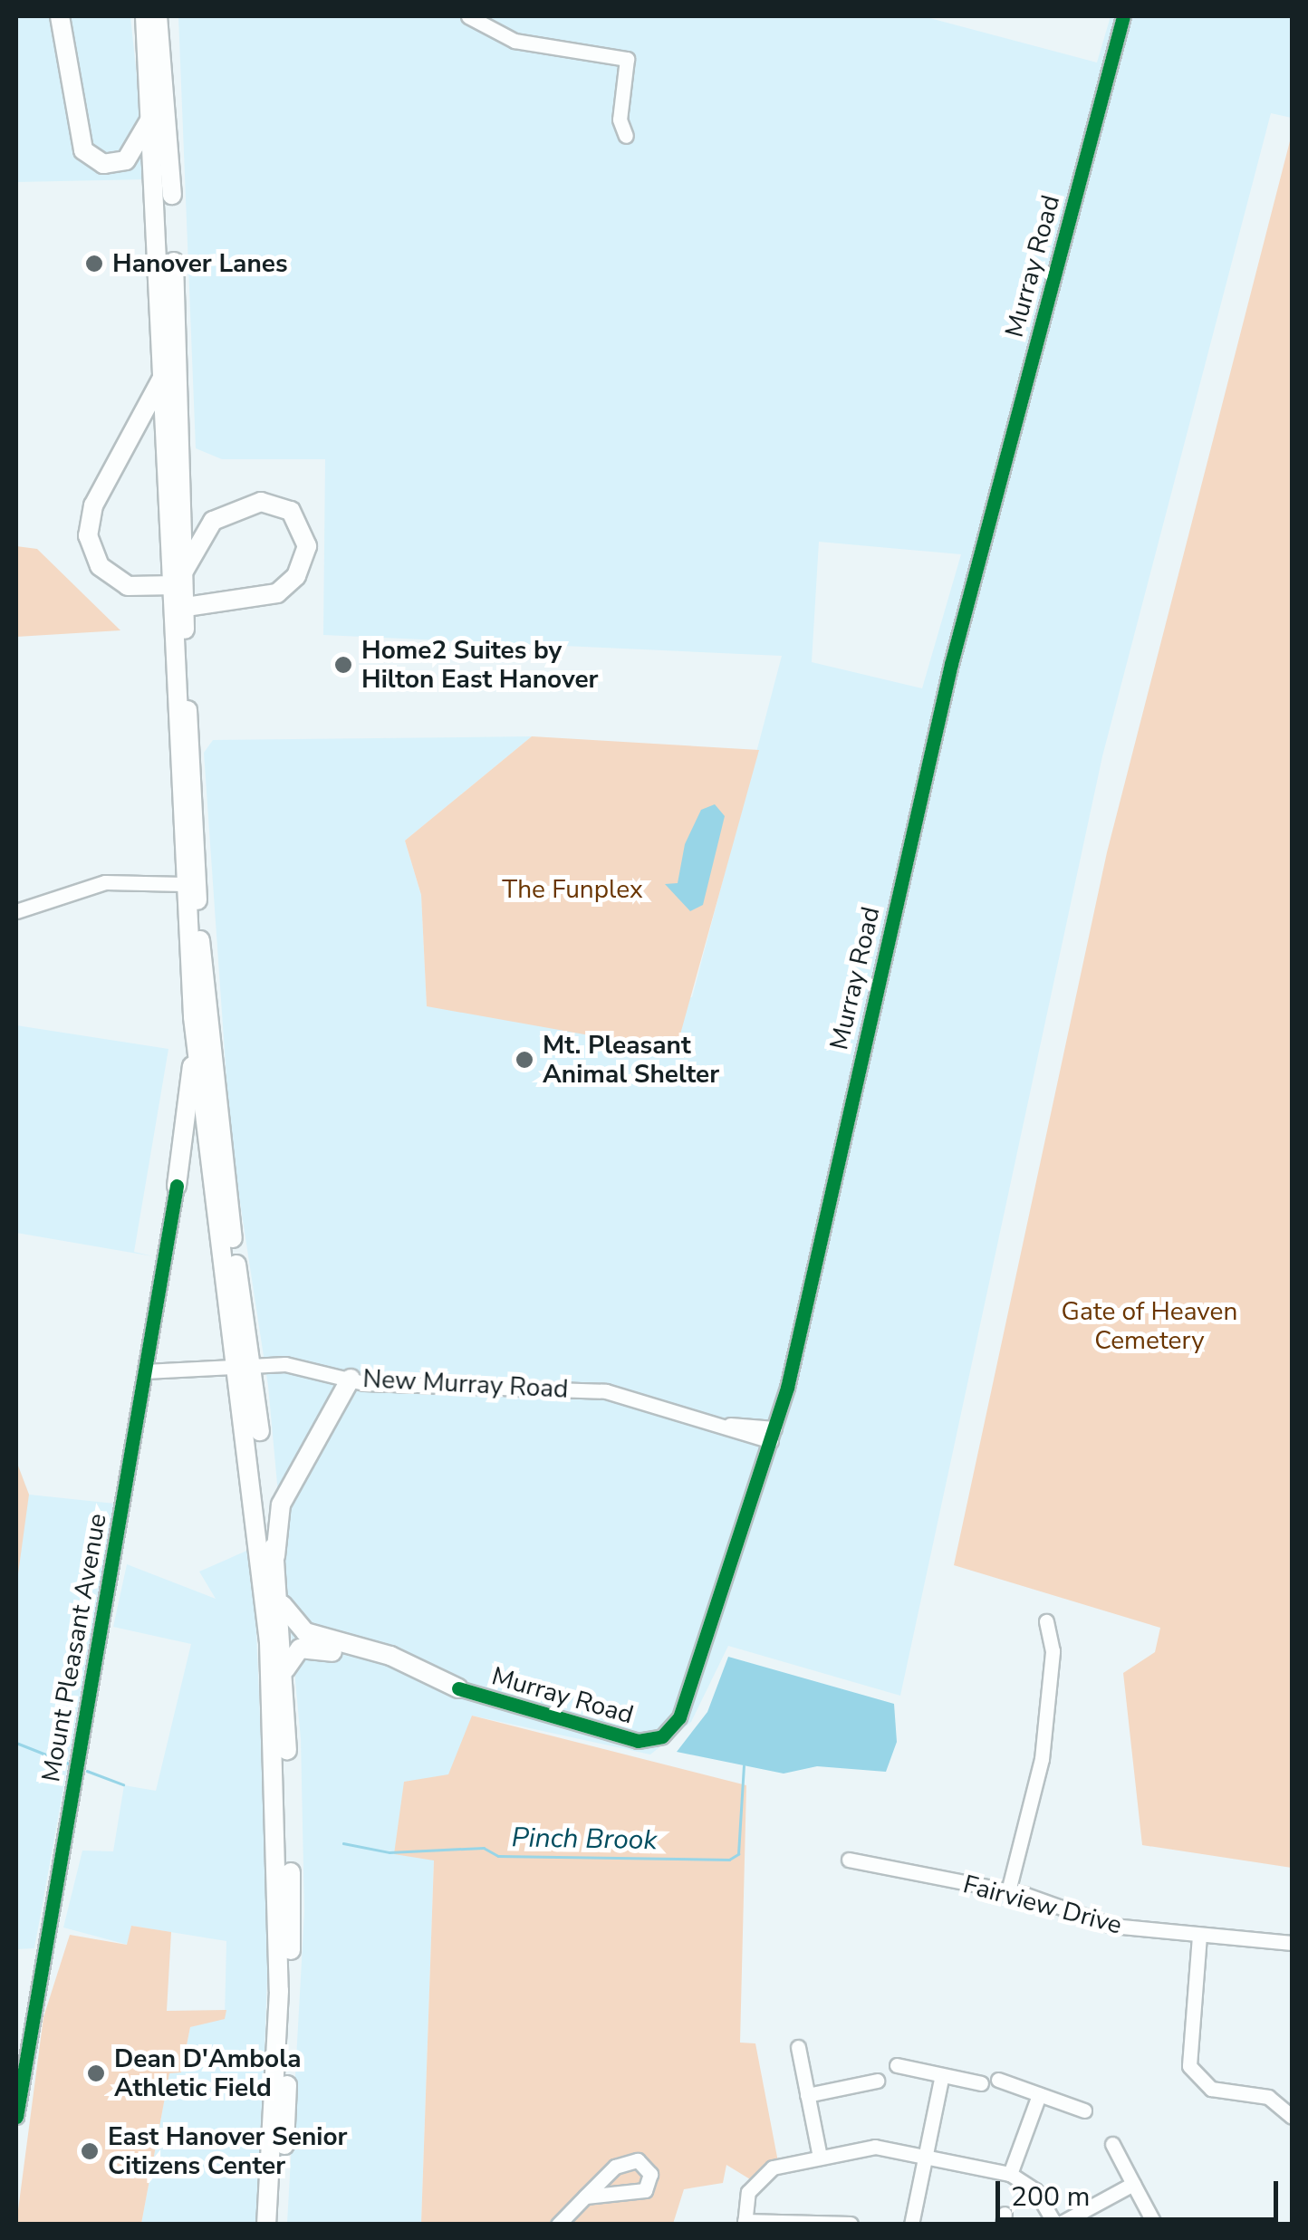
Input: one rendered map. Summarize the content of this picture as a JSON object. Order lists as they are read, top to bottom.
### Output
{
  "streets": {
    "street": [
      "Murray Road",
      "New Murray Road",
      "Mount Pleasant Avenue",
      "Fairview Drive"
    ]
  },
  "crossings": [
    ["Murray Road", "New Murray Road"],
    ["New Murray Road", "Mount Pleasant Avenue"]
  ],
  "water": ["Pinch Brook"],
  "parks": ["The Funplex", "Gate of Heaven Cemetery"],
  "places": [
    "Hanover Lanes",
    "Home2 Suites by Hilton East Hanover",
    "Mt. Pleasant Animal Shelter",
    "Dean D'Ambola Athletic Field",
    "East Hanover Senior Citizens Center"
  ],
  "scale_bar": "200 m"
}
